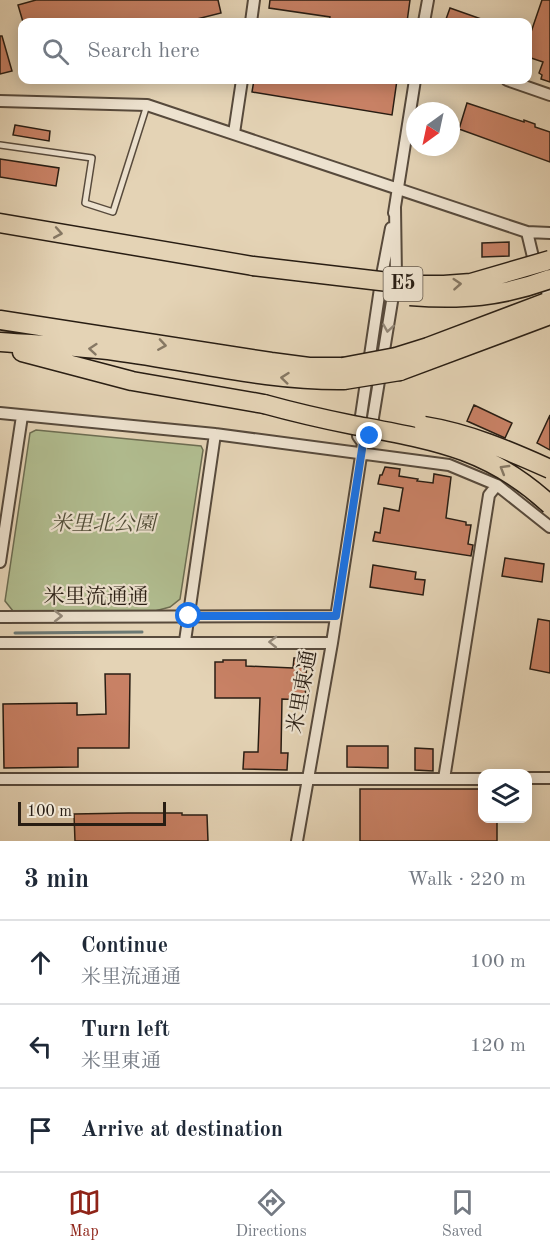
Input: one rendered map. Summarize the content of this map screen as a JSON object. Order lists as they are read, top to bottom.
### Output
{
  "streets": {
    "highway": ["E5"],
    "street": ["米里流通通", "米里東通"]
  },
  "crossings": [
    ["米里流通通", "米里東通"]
  ],
  "parks": ["米里北公園"],
  "scale_bar": "100 m",
  "north": "bottom left",
  "page": {
    "search": "Search here",
    "scale": "100 m",
    "heading": ["3 min", "Walk · 220 m"],
    "list": [
      ["Continue", "米里流通通", "100 m"],
      ["Turn left", "米里東通", "120 m"],
      "Arrive at destination"
    ],
    "nav": ["Map", "Directions", "Saved"]
  }
}
